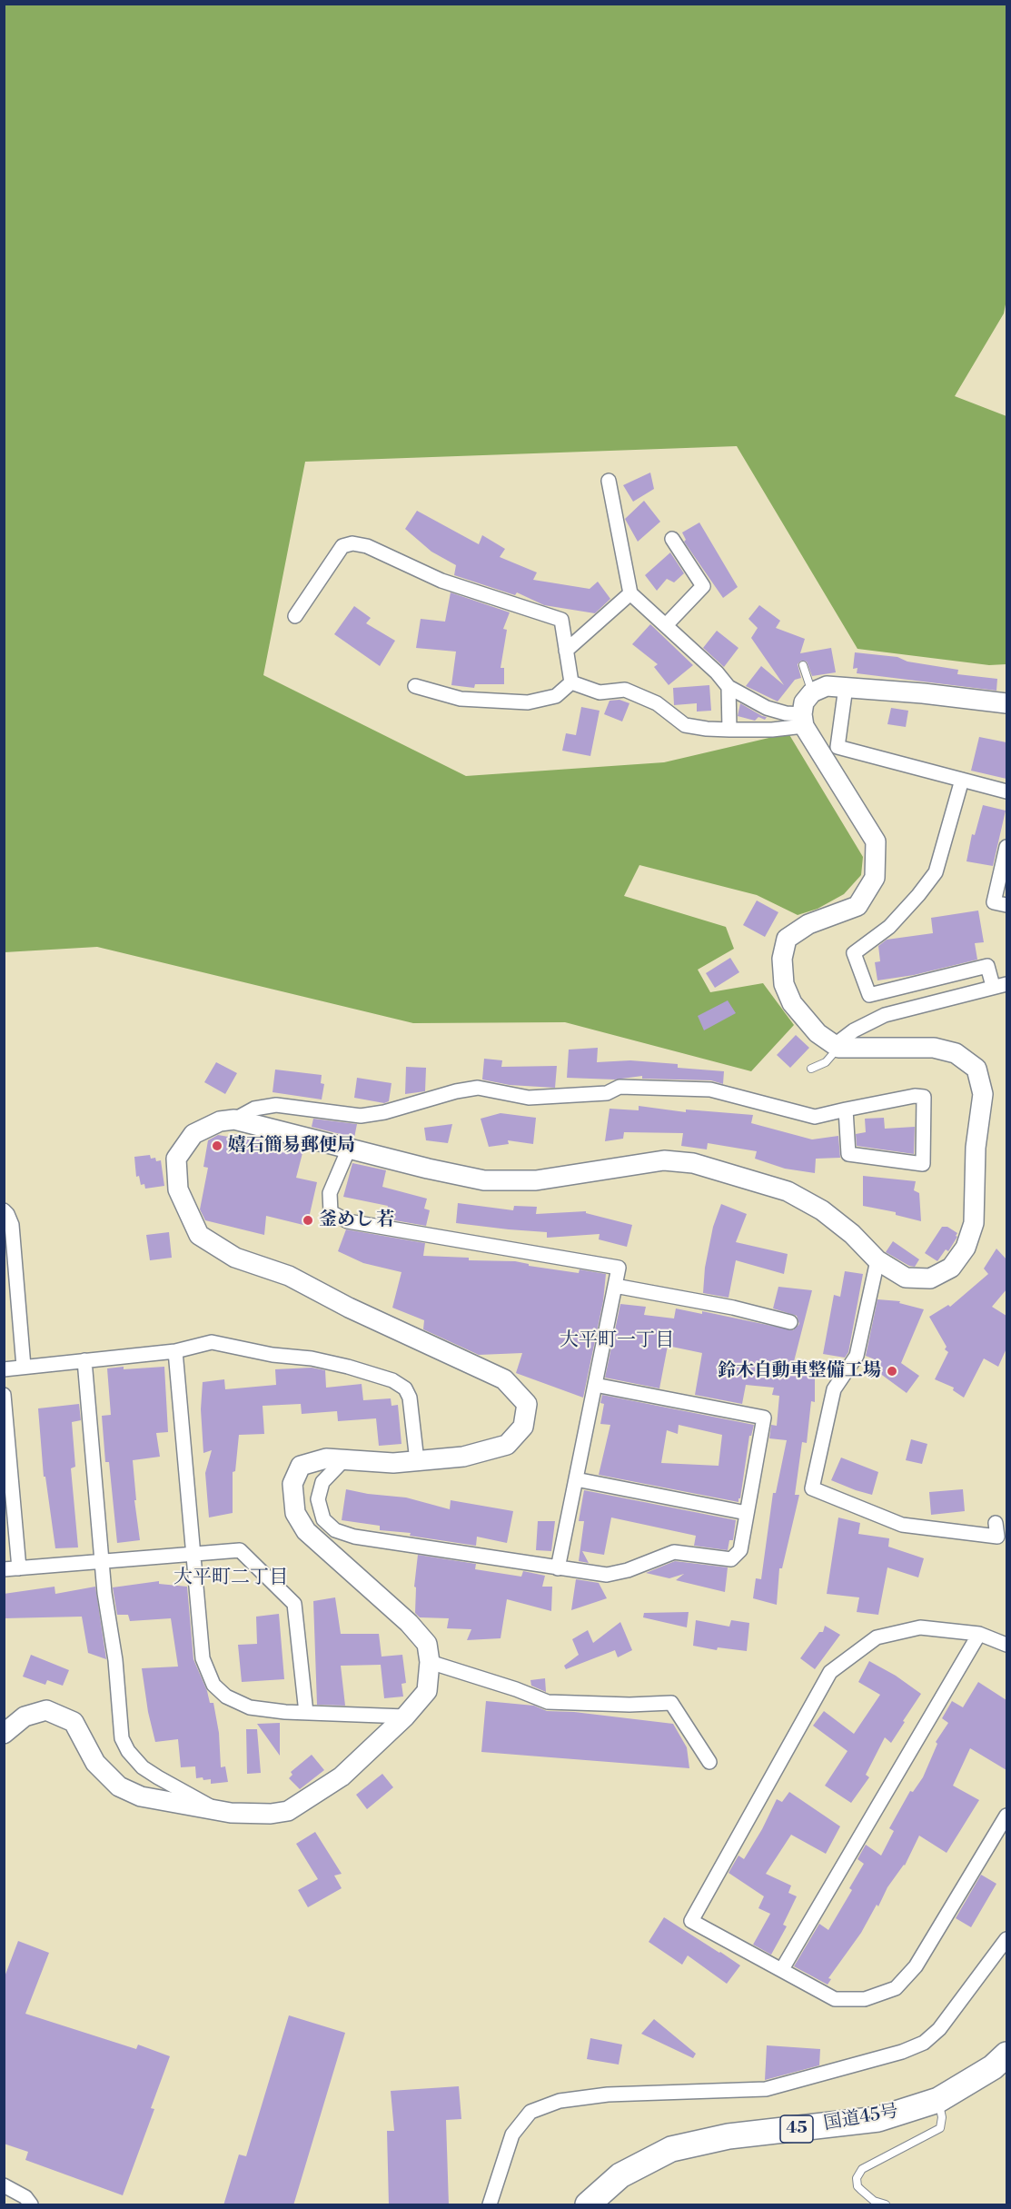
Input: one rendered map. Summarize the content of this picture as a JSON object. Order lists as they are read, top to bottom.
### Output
{
  "streets": {
    "highway": ["国道45号", "45"]
  },
  "districts": ["大平町一丁目", "大平町二丁目"],
  "places": ["嬉石簡易郵便局", "釜めし 若", "鈴木自動車整備工場"]
}
